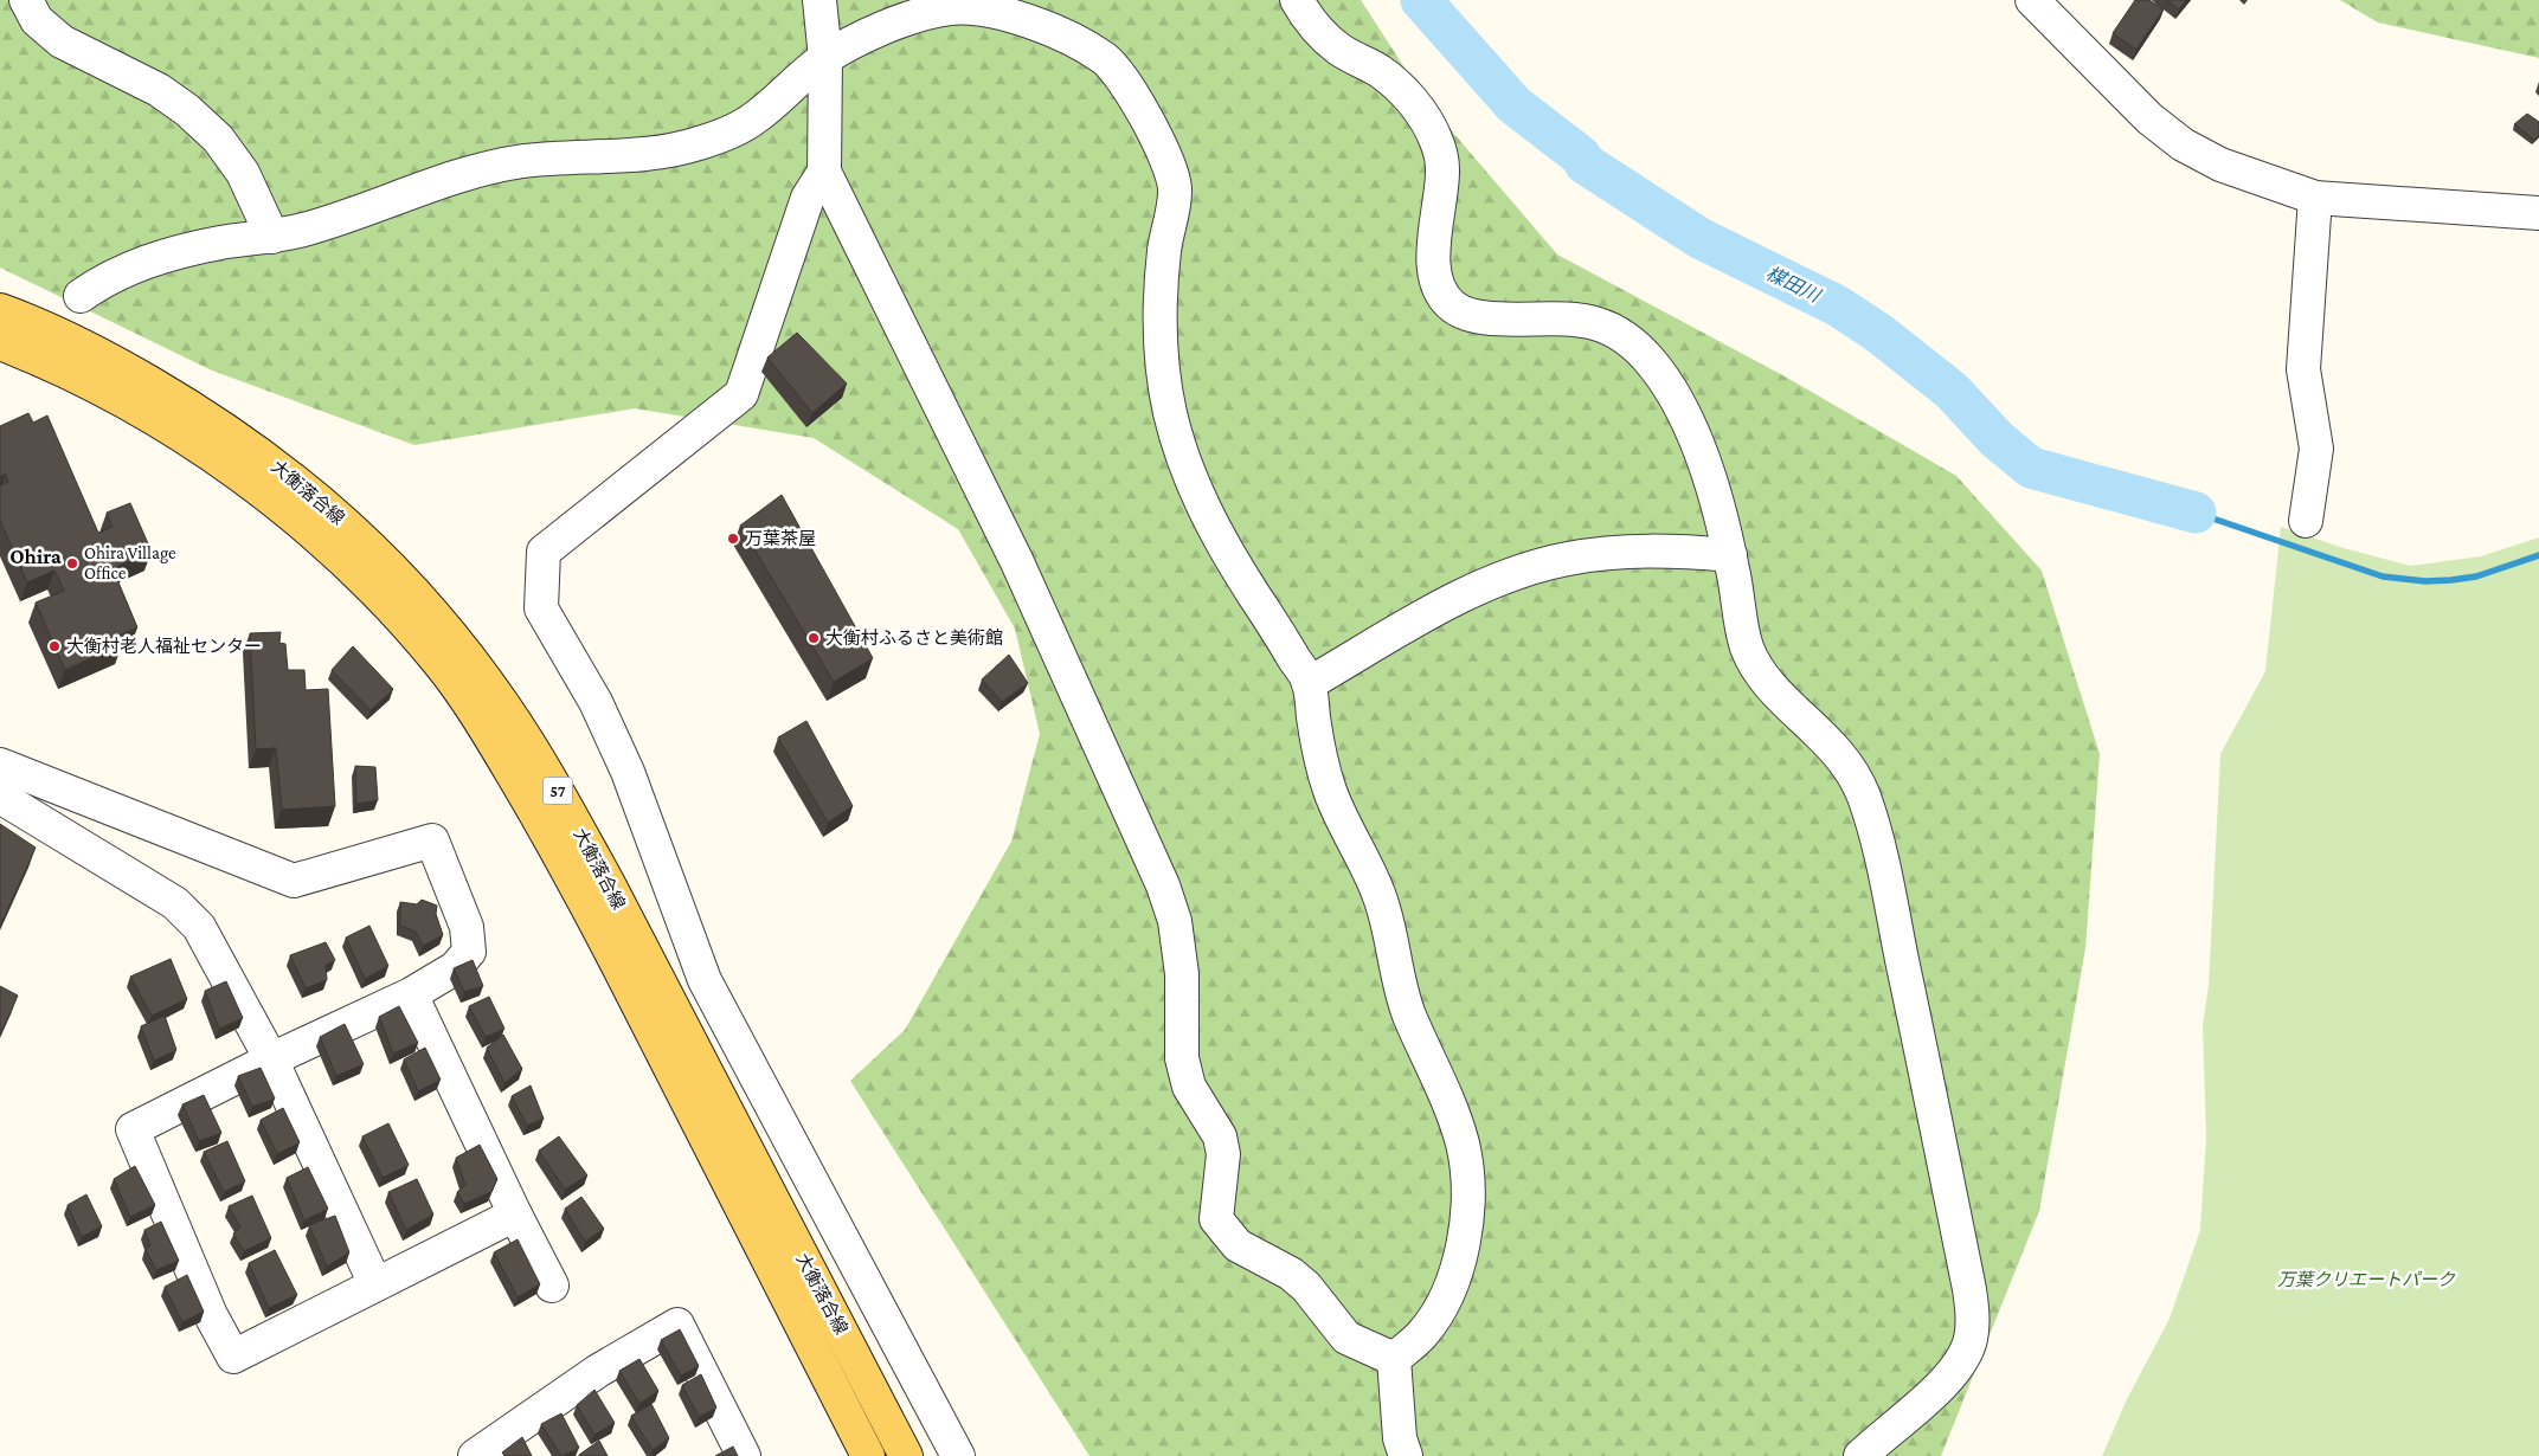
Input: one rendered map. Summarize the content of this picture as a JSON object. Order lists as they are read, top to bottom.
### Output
{
  "streets": {
    "main road": ["大衡落合線", "57"]
  },
  "districts": ["Ohira"],
  "water": ["楳田川"],
  "parks": ["万葉クリエートパーク"],
  "places": [
    "万葉茶屋",
    "Ohira Village Office",
    "大衡村ふるさと美術館",
    "大衡村老人福祉センター"
  ]
}
